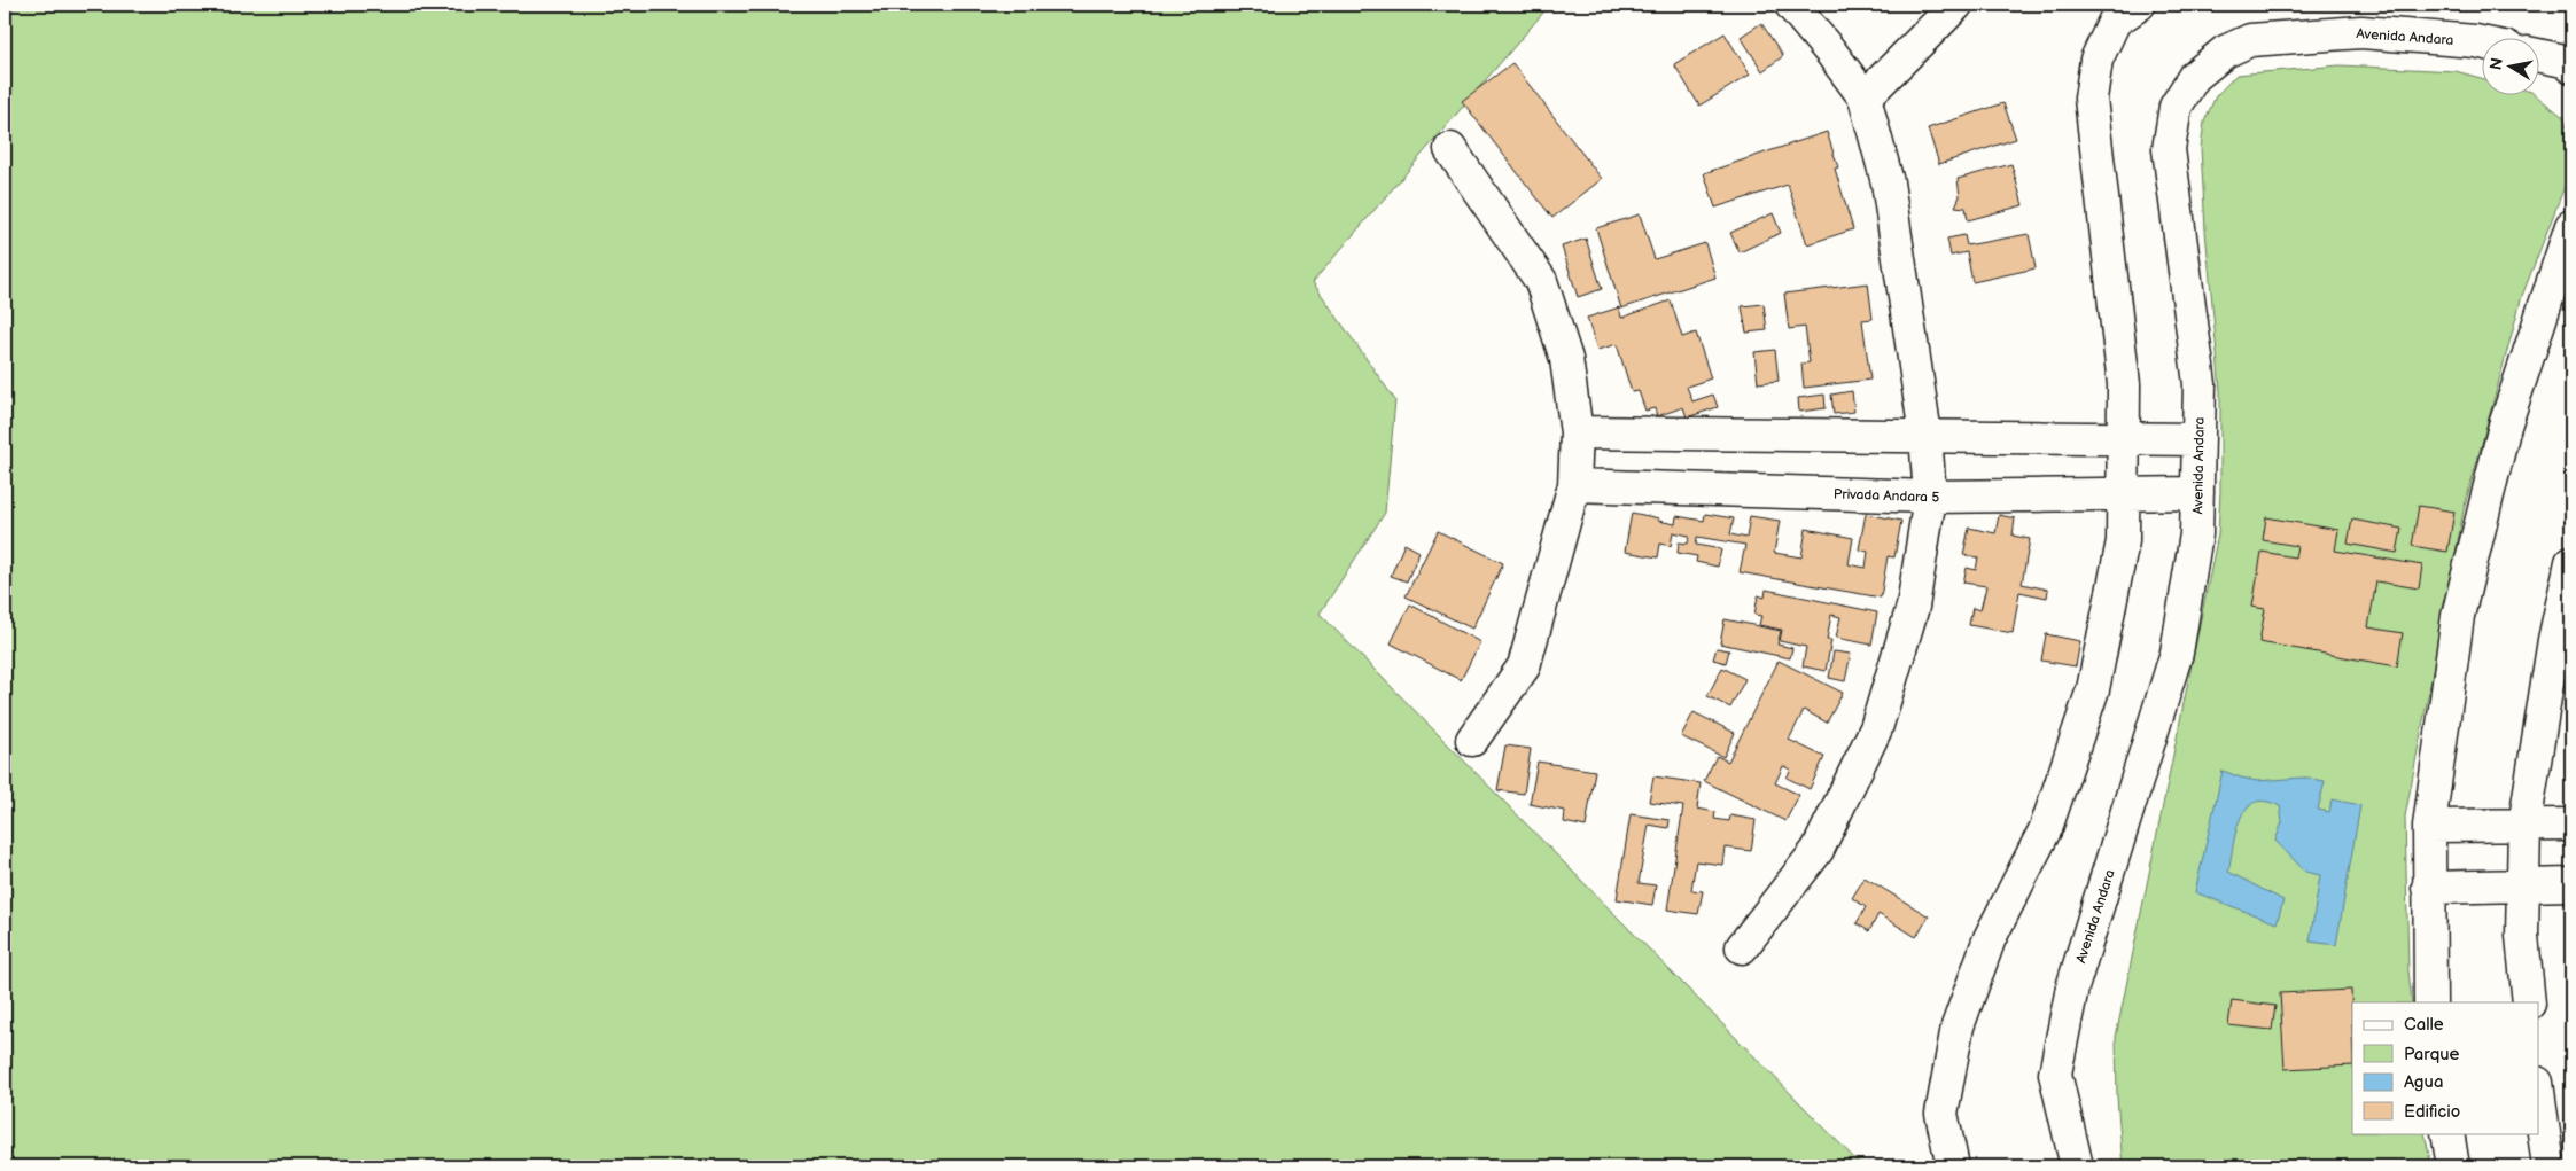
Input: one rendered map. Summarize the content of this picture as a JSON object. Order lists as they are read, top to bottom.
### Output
{
  "streets": {
    "street": ["Avenida Andara", "Privada Andara 5"]
  },
  "crossings": [
    ["Avenida Andara", "Privada Andara 5"]
  ],
  "legend": [
    "Calle",
    "Parque",
    "Agua",
    "Edificio"
  ],
  "north": "left"
}
